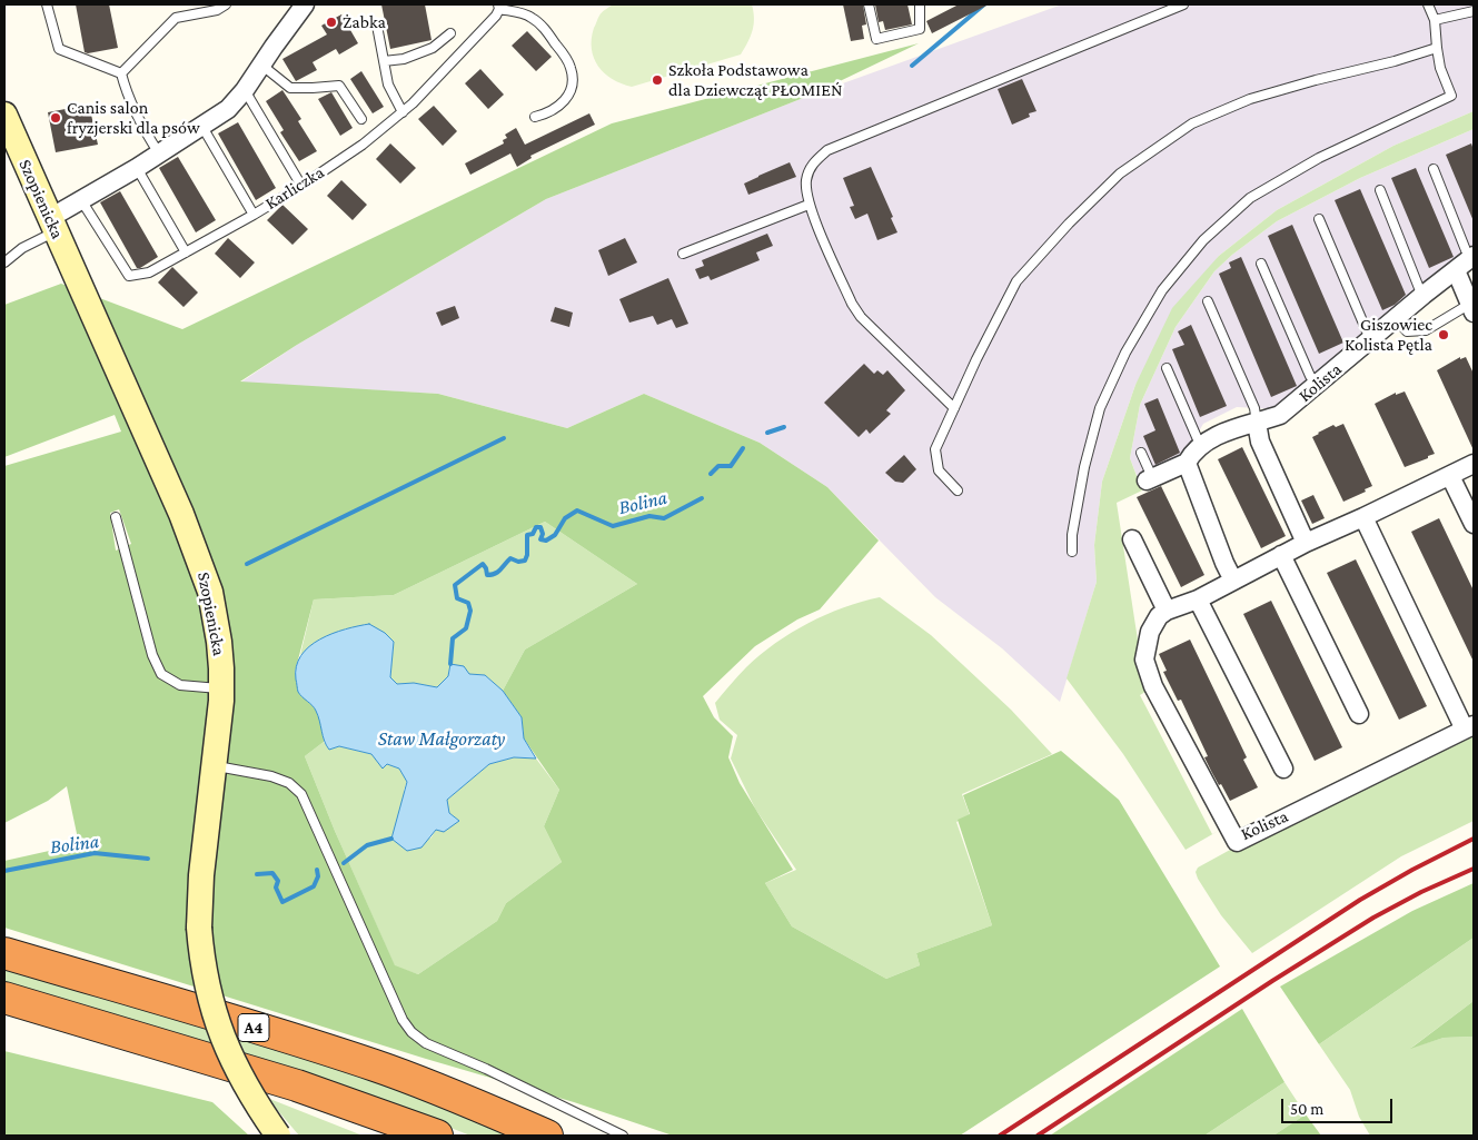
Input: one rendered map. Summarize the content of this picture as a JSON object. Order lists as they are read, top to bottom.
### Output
{
  "streets": {
    "highway": ["A4"],
    "street": ["Szopienicka", "Kolista"],
    "lane": ["Karliczka"]
  },
  "water": ["Bolina", "Staw Małgorzaty"],
  "places": [
    "Żabka",
    "Szkoła Podstawowa dla Dziewcząt PŁOMIEŃ",
    "Canis salon fryzjerski dla psów",
    "Giszowiec Kolista Pętla"
  ],
  "scale_bar": "50 m"
}
